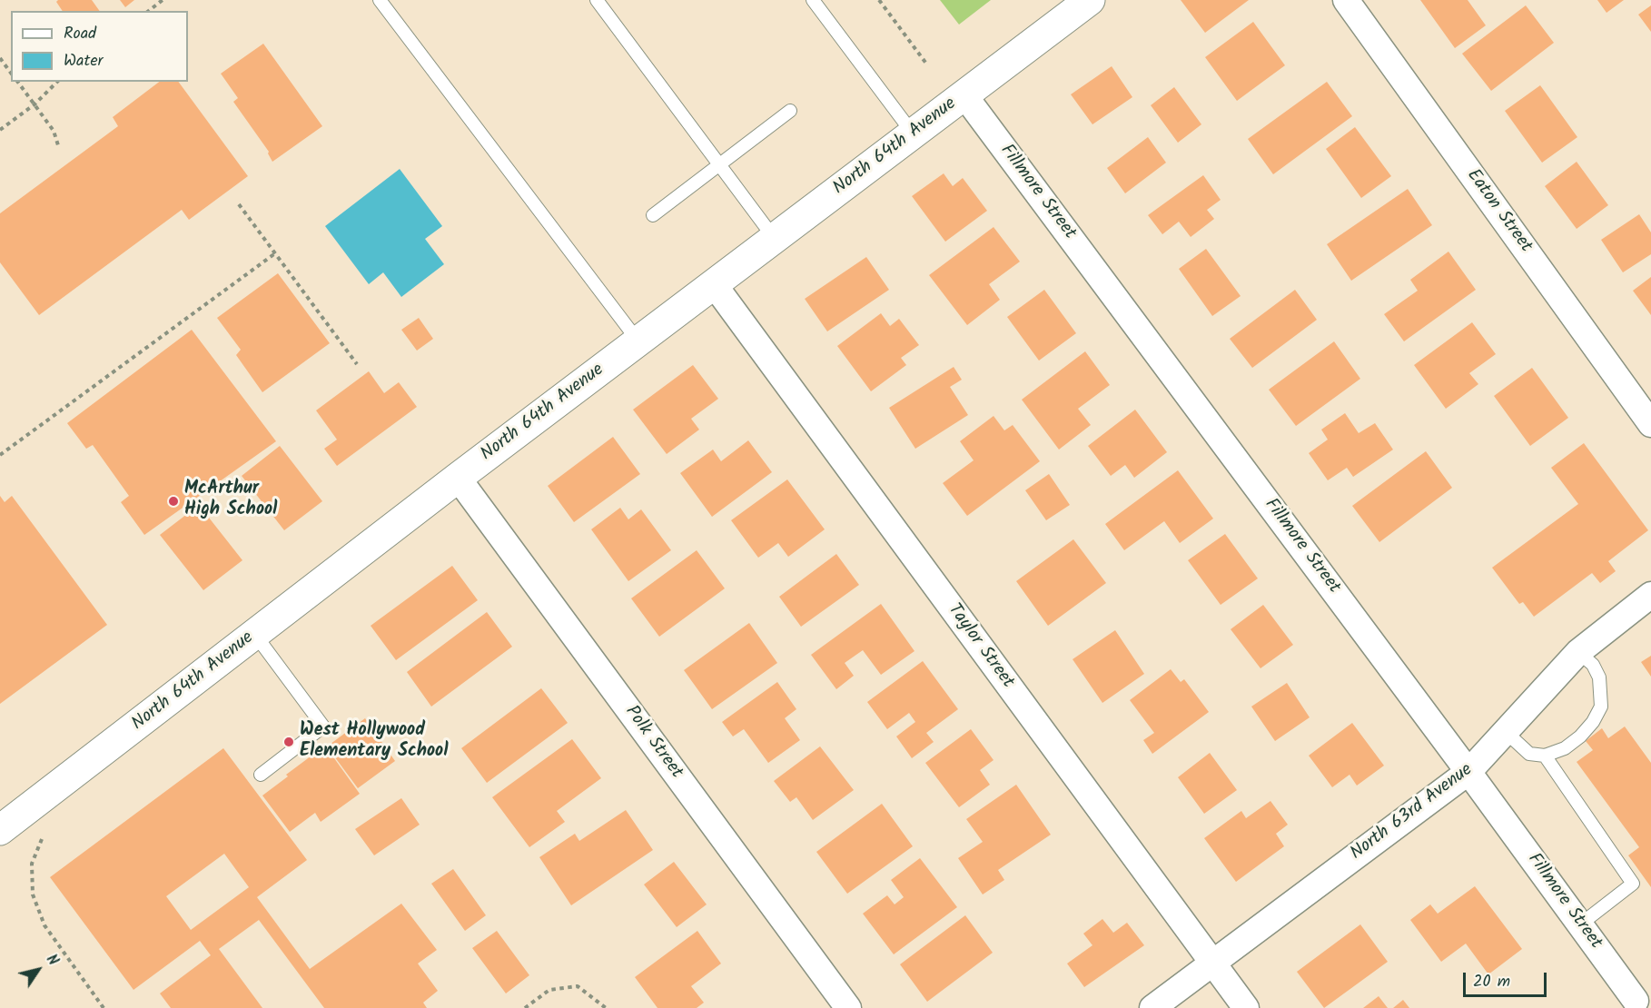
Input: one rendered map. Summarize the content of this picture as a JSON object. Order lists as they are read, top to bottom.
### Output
{
  "streets": {
    "street": [
      "North 64th Avenue",
      "Fillmore Street",
      "Eaton Street",
      "Taylor Street",
      "Polk Street",
      "North 63rd Avenue"
    ]
  },
  "crossings": [
    ["North 64th Avenue", "Fillmore Street"],
    ["North 64th Avenue", "Taylor Street"],
    ["North 64th Avenue", "Polk Street"],
    ["Fillmore Street", "North 63rd Avenue"],
    ["Taylor Street", "North 63rd Avenue"]
  ],
  "places": ["McArthur High School", "West Hollywood Elementary School"],
  "legend": ["Road", "Water"],
  "scale_bar": "20 m",
  "north": "top right"
}
